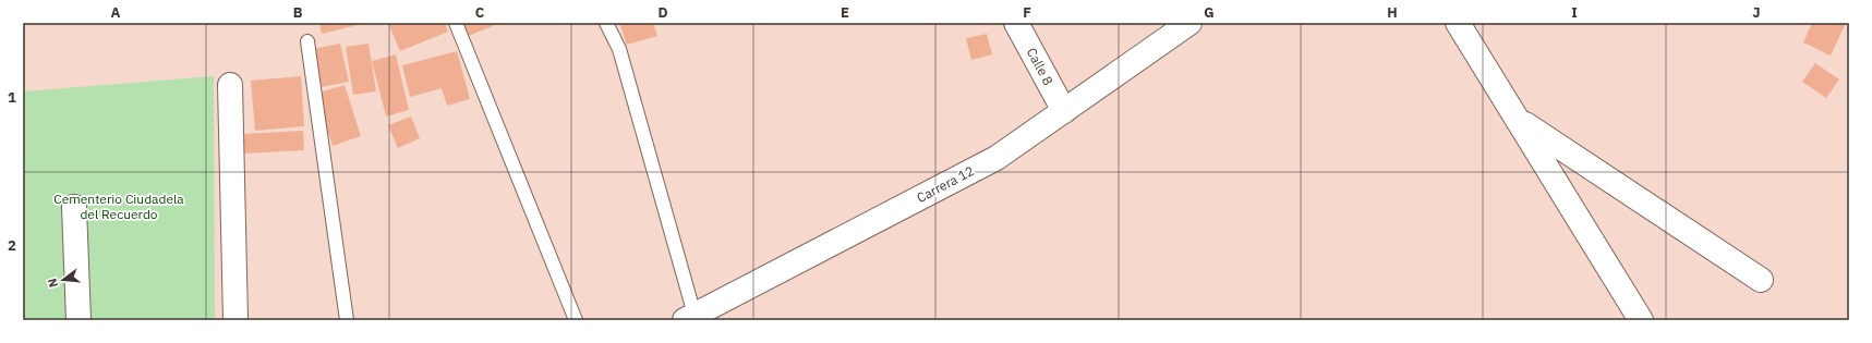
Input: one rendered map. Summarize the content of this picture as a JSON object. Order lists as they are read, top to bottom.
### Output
{
  "streets": {
    "street": ["Calle 8", "Carrera 12"]
  },
  "crossings": [
    ["Calle 8", "Carrera 12"]
  ],
  "parks": ["Cementerio Ciudadela del Recuerdo"],
  "north": "left",
  "grid": {
    "columns": [
      "A",
      "B",
      "C",
      "D",
      "E",
      "F",
      "G",
      "H",
      "I",
      "J"
    ],
    "rows": ["1", "2"]
  }
}
